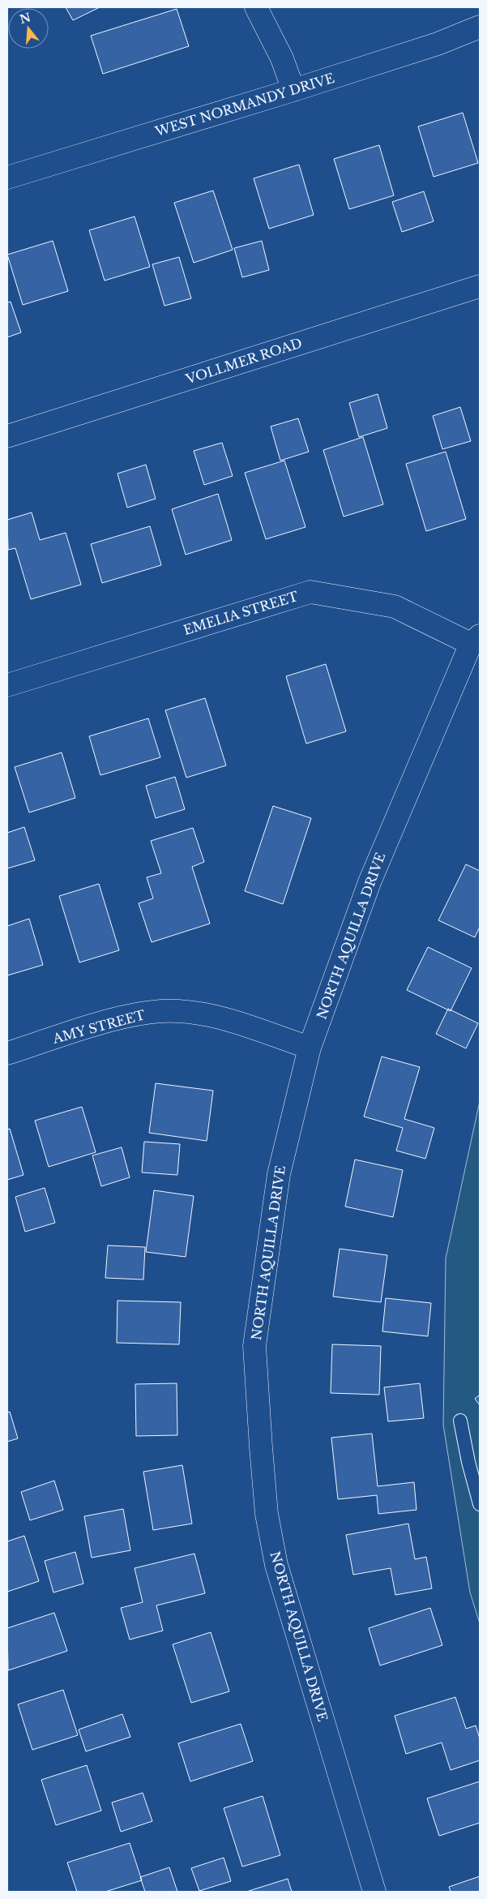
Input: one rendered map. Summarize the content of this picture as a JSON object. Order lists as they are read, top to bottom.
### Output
{
  "streets": {
    "street": [
      "WEST NORMANDY DRIVE",
      "VOLLMER ROAD",
      "EMELIA STREET",
      "NORTH AQUILLA DRIVE",
      "AMY STREET"
    ]
  },
  "crossings": [
    ["EMELIA STREET", "NORTH AQUILLA DRIVE"],
    ["NORTH AQUILLA DRIVE", "AMY STREET"]
  ],
  "north": "top"
}
